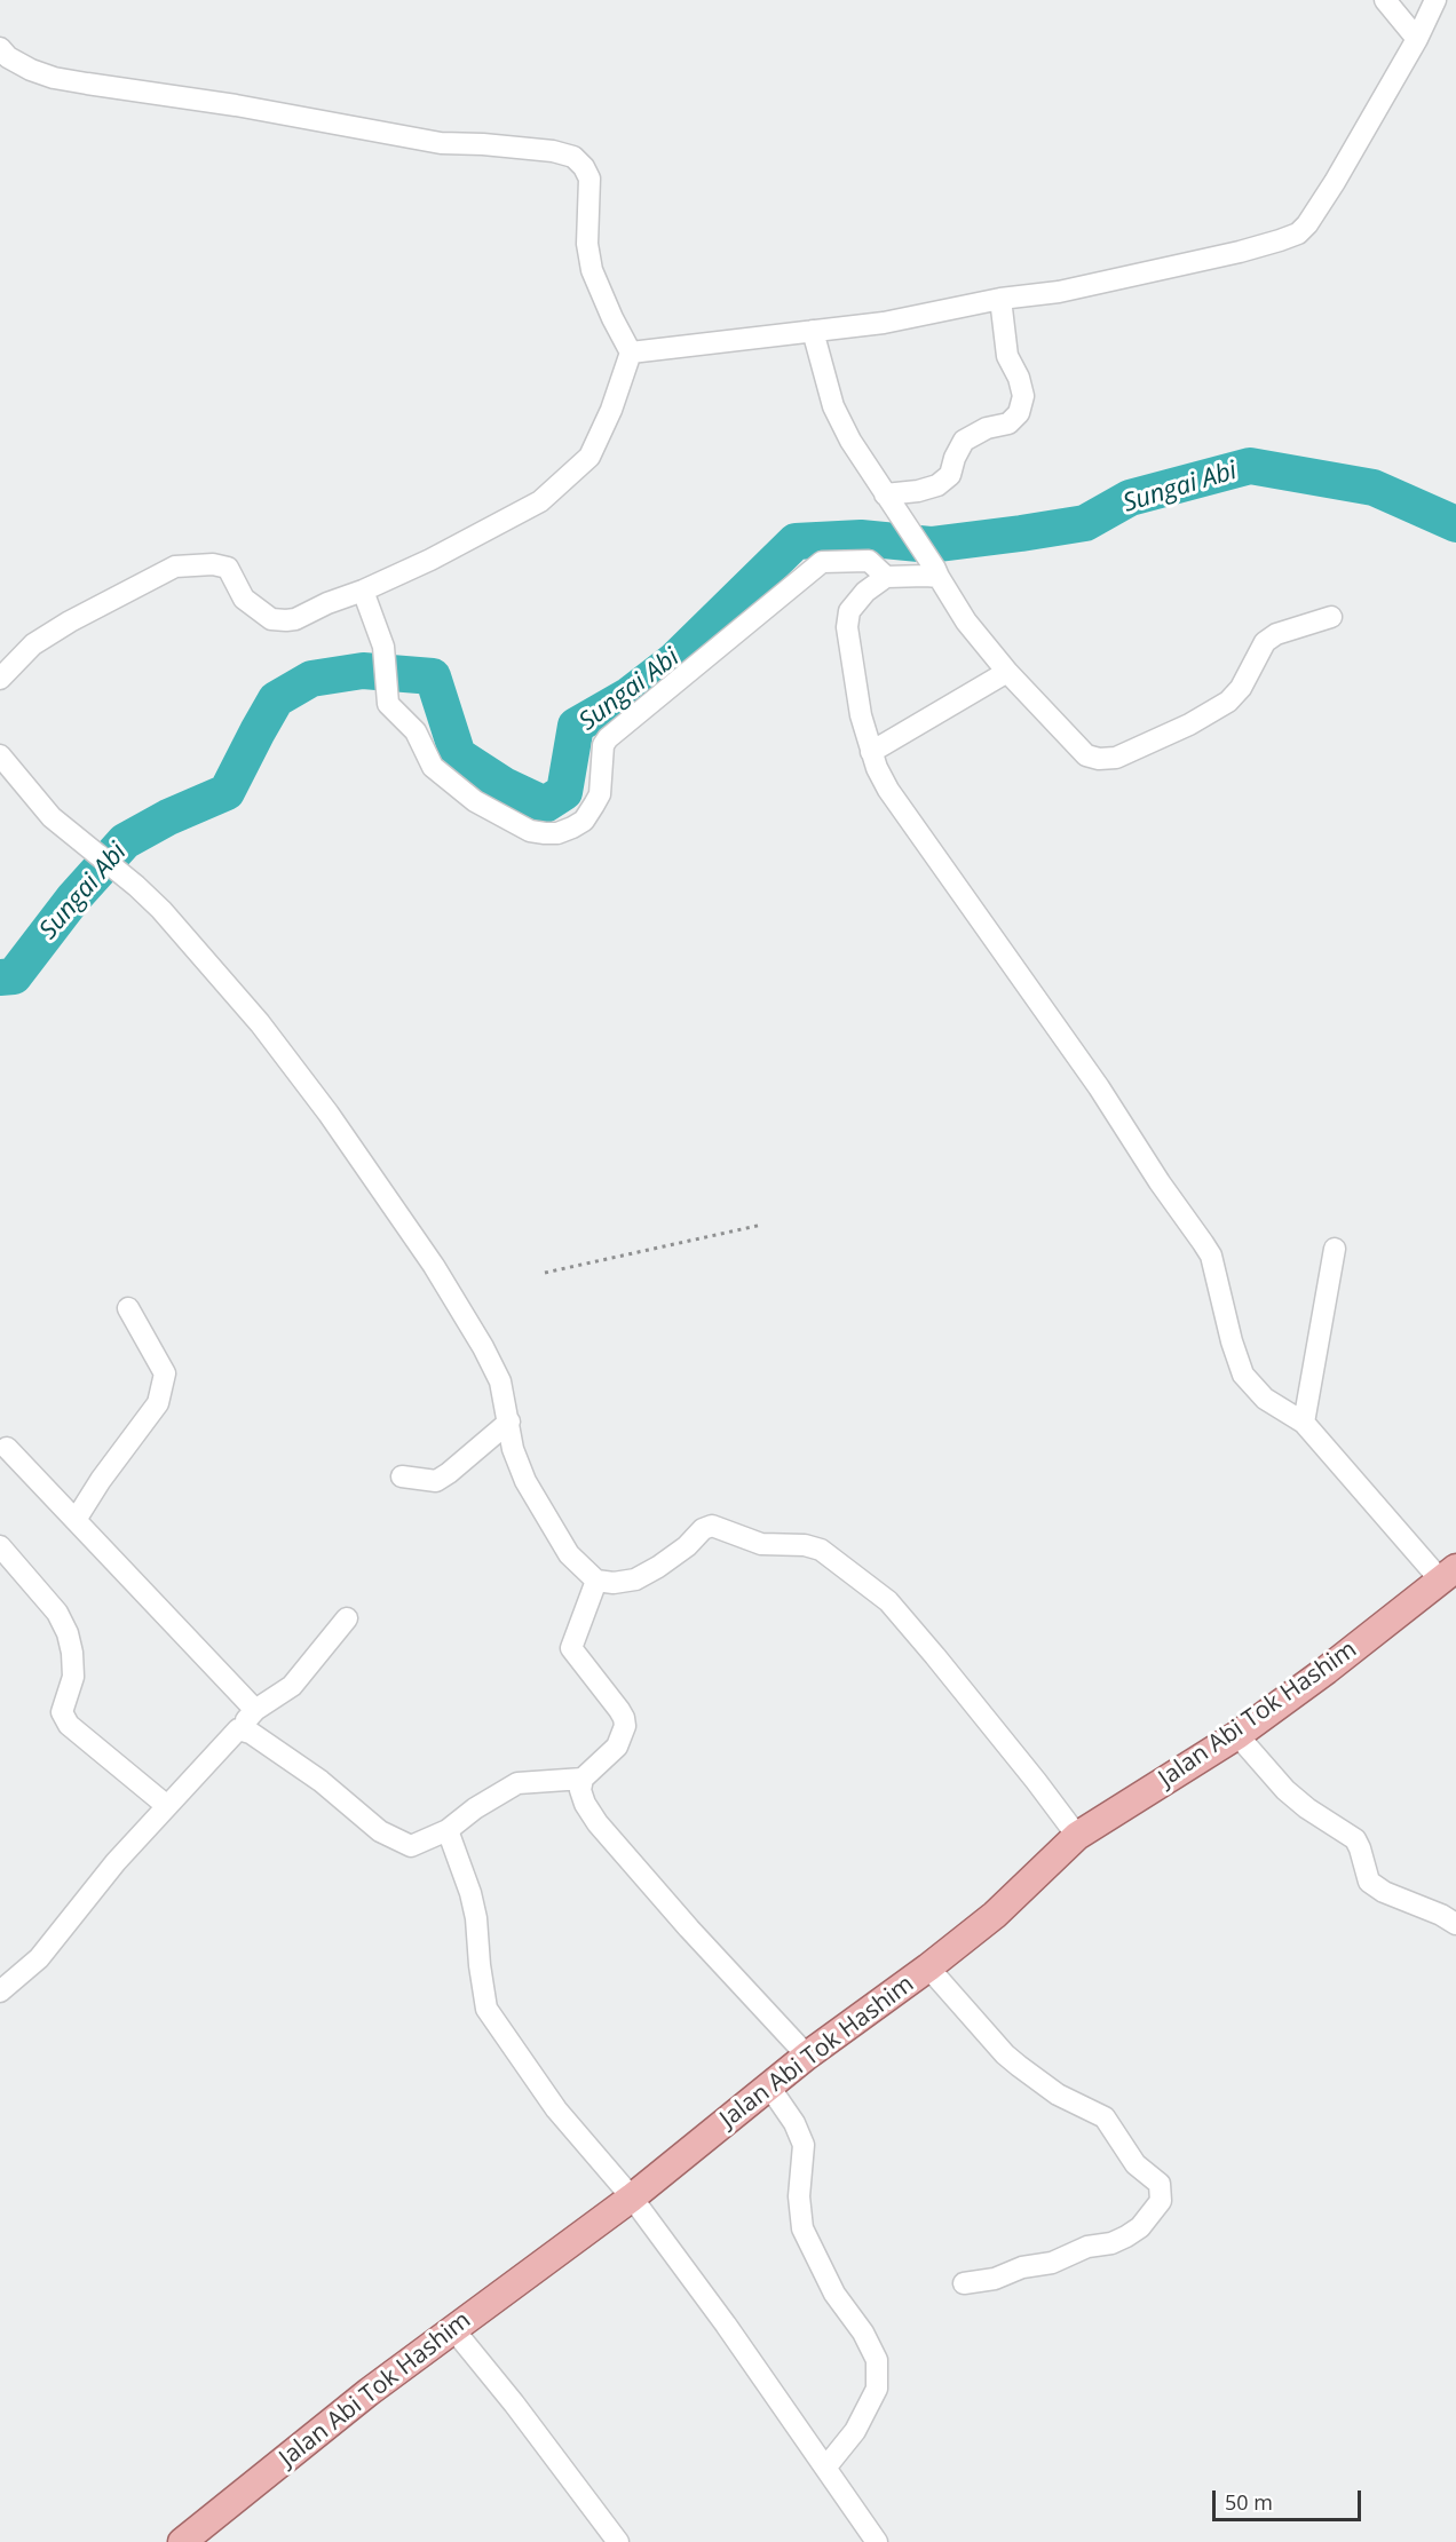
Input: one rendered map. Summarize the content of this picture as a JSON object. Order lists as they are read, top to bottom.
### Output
{
  "streets": {
    "main road": ["Jalan Abi Tok Hashim"]
  },
  "water": ["Sungai Abi"],
  "scale_bar": "50 m"
}
